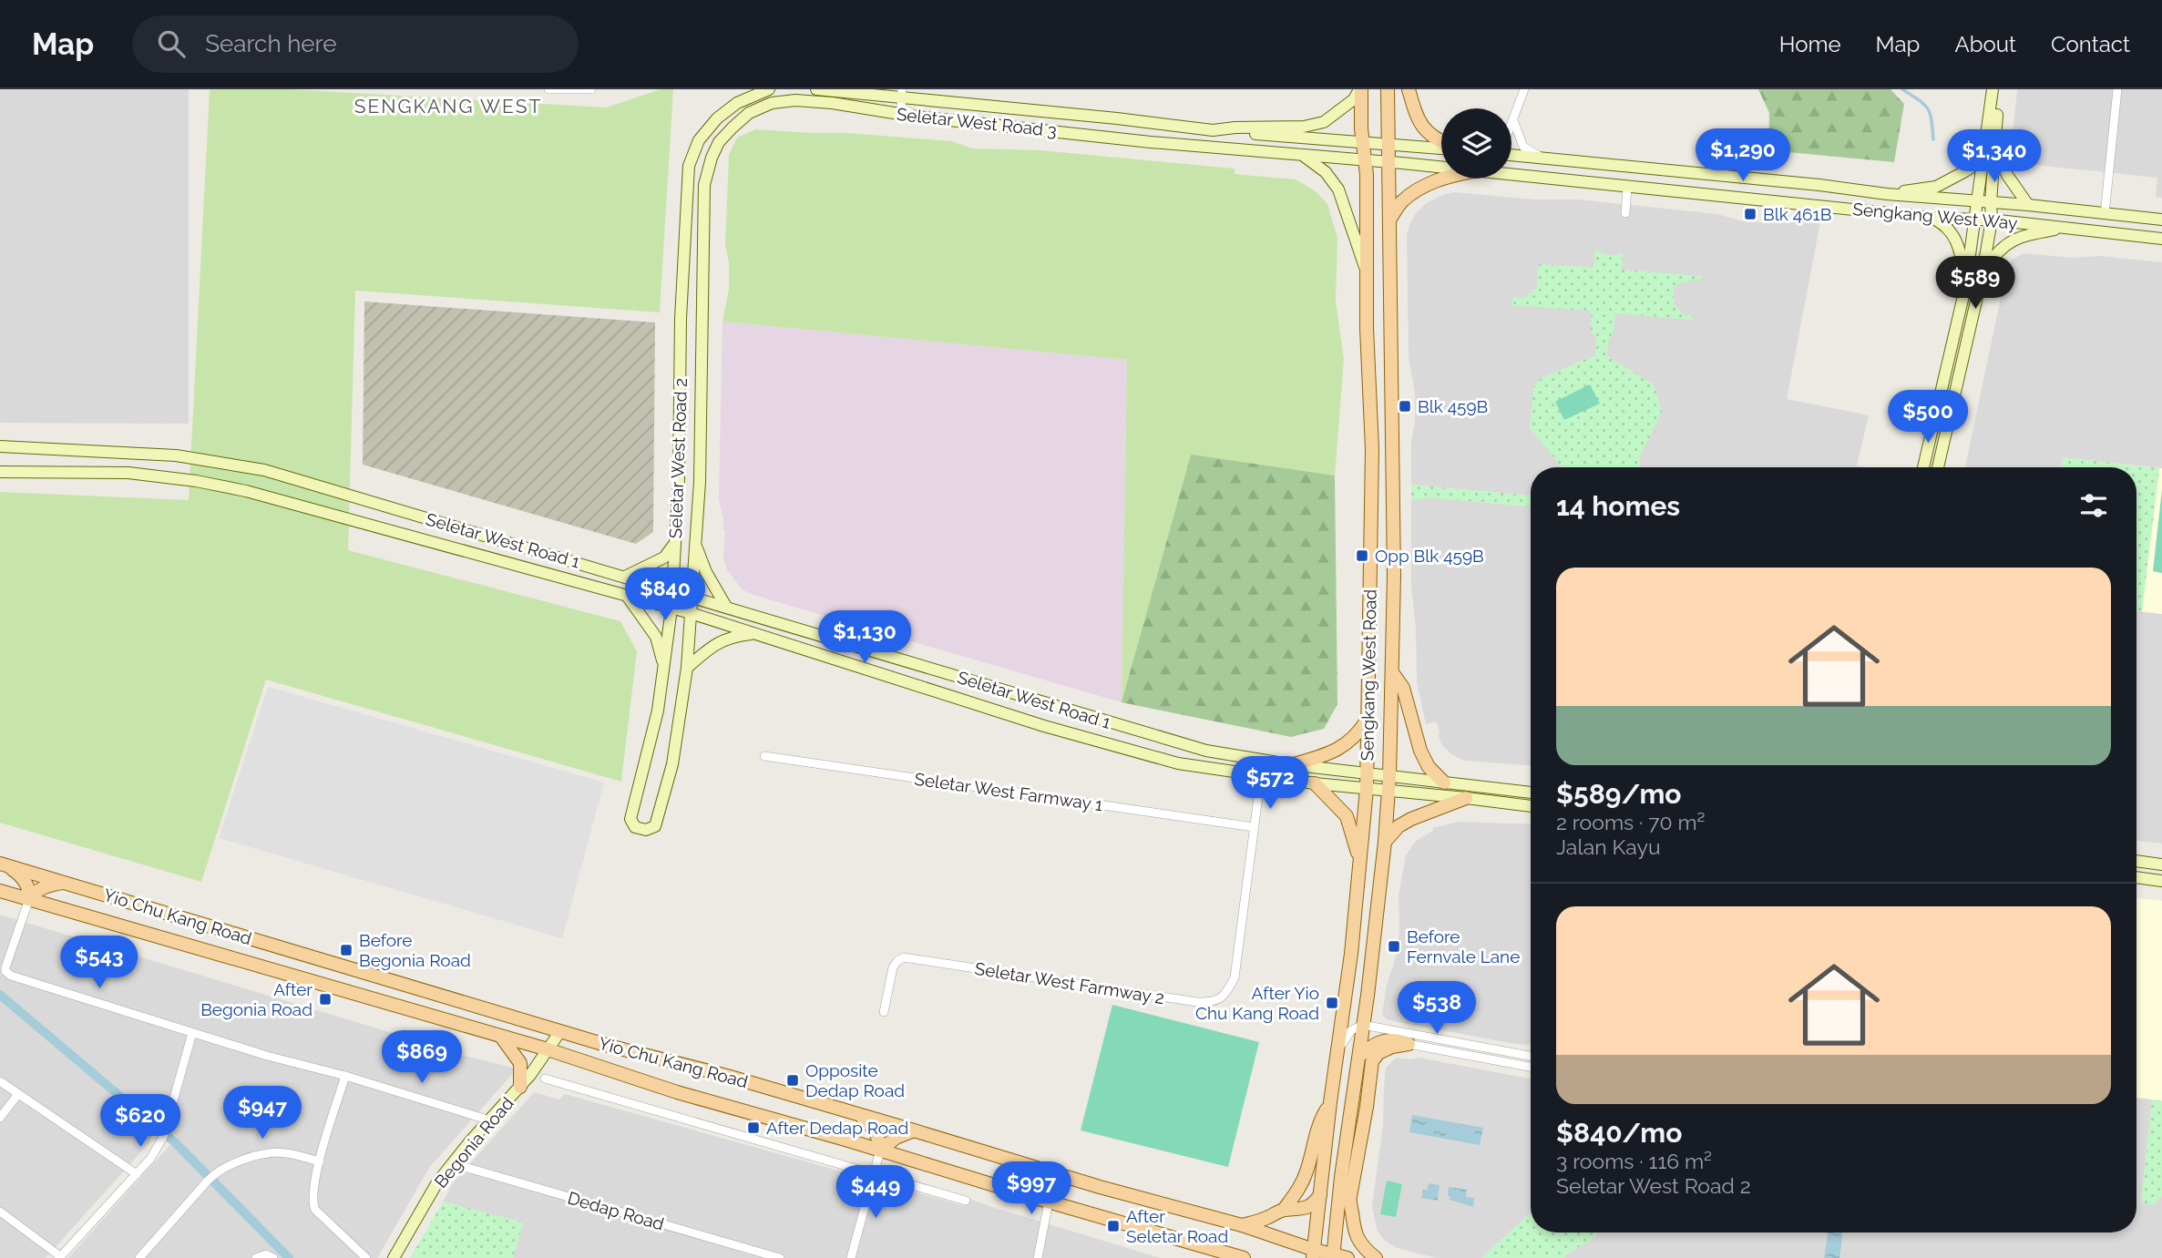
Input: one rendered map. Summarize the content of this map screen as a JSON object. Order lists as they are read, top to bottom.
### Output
{
  "streets": {
    "main road": [
      "Seletar West Road 3",
      "Sengkang West Way",
      "Seletar West Road 2",
      "Seletar West Road 1",
      "Sengkang West Road",
      "Yio Chu Kang Road",
      "Begonia Road"
    ],
    "street": ["Seletar West Farmway 1", "Seletar West Farmway 2", "Dedap Road"]
  },
  "crossings": [
    ["Seletar West Road 3", "Sengkang West Way"],
    ["Seletar West Road 3", "Seletar West Road 2"],
    ["Seletar West Road 3", "Sengkang West Road"],
    ["Sengkang West Way", "Sengkang West Road"],
    ["Seletar West Road 2", "Seletar West Road 1"],
    ["Seletar West Road 1", "Sengkang West Road"],
    ["Seletar West Road 1", "Seletar West Farmway 2"],
    ["Sengkang West Road", "Yio Chu Kang Road"],
    ["Seletar West Farmway 1", "Seletar West Farmway 2"],
    ["Yio Chu Kang Road", "Begonia Road"],
    ["Begonia Road", "Dedap Road"]
  ],
  "districts": ["SENGKANG WEST"],
  "places": {
    "transit": [
      "Blk 461B",
      "Blk 459B",
      "Opp Blk 459B",
      "Before Fernvale Lane",
      "Before Begonia Road",
      "After Begonia Road",
      "After Yio Chu Kang Road",
      "Opposite Dedap Road",
      "After Dedap Road",
      "After Seletar Road"
    ]
  },
  "page": {
    "header": "Map",
    "search": "Search here",
    "nav": [
      "Home",
      "Map",
      "About",
      "Contact"
    ],
    "price": [
      "$1,290",
      "$1,340",
      "$589",
      "$500",
      "$840",
      "$1,130",
      "$572",
      "$543",
      "$538",
      "$869",
      "$947",
      "$620",
      "$997",
      "$449"
    ],
    "heading": "14 homes",
    "list": [
      {
        "name": "$589/mo",
        "note": "2 rooms · 70 m² · Jalan Kayu"
      },
      {
        "name": "$840/mo",
        "note": "3 rooms · 116 m² · Seletar West Road 2"
      }
    ]
  }
}
